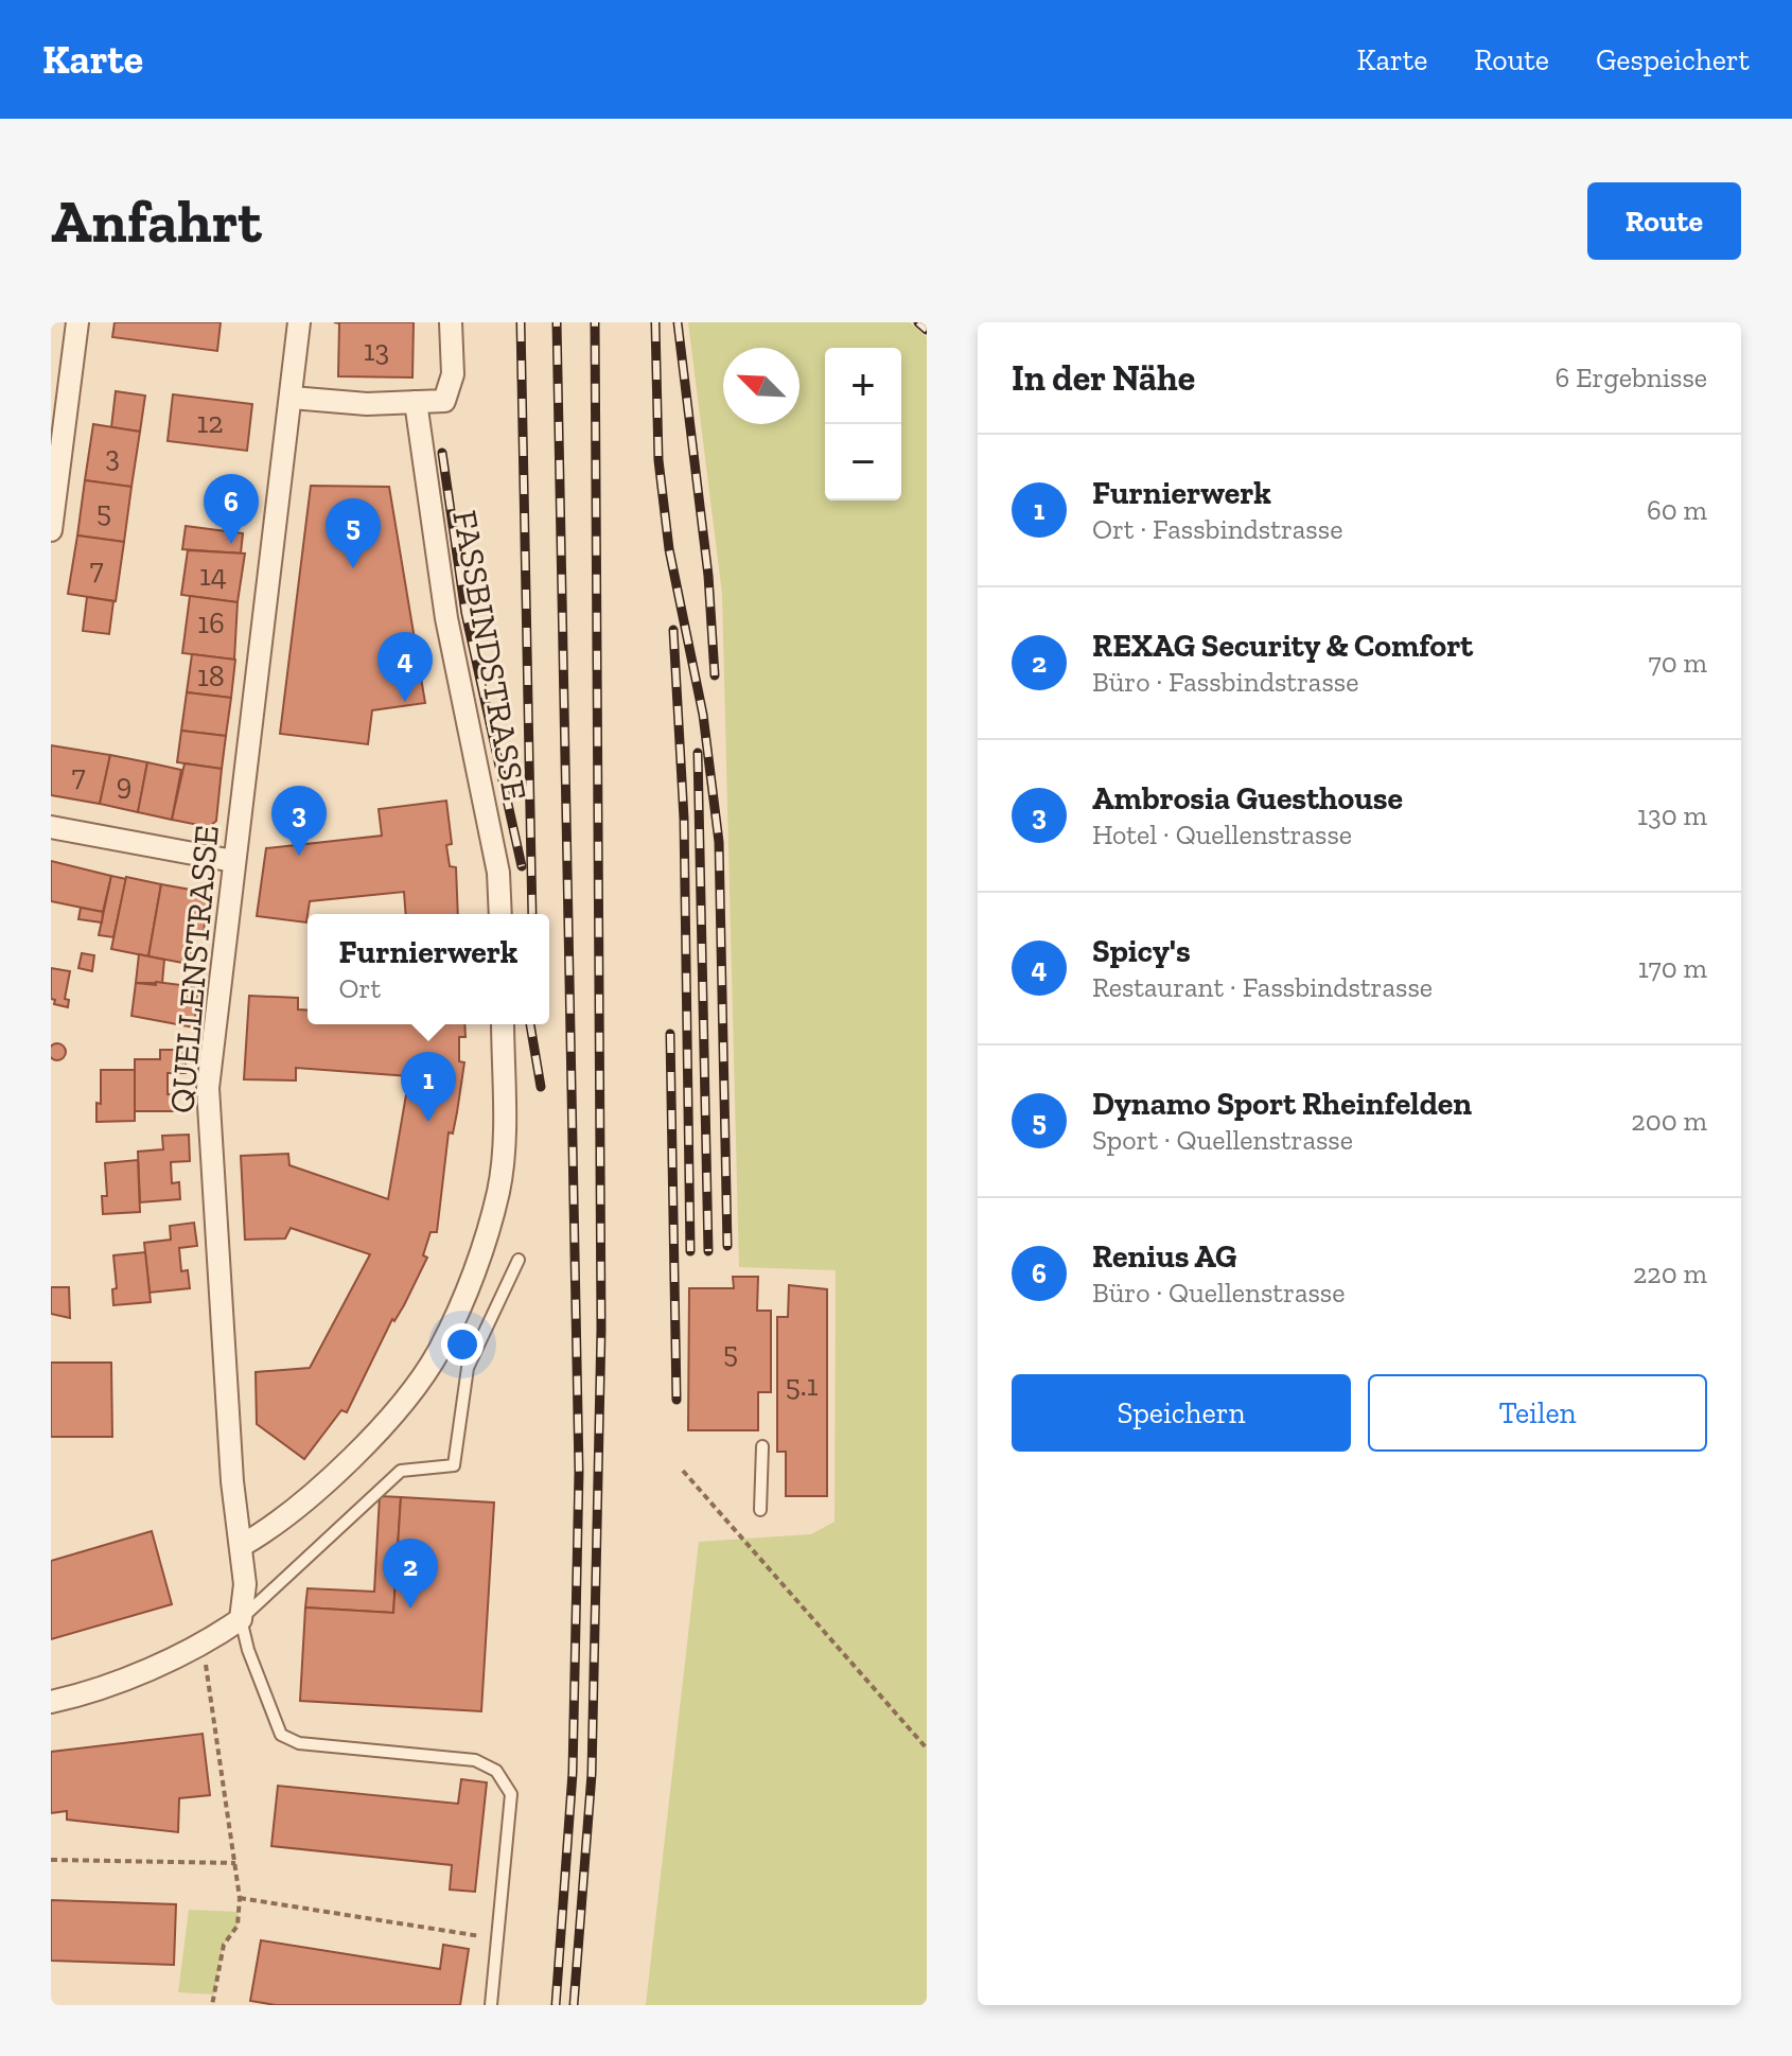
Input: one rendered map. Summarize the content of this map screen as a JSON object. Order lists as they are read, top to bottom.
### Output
{
  "streets": {
    "street": ["FASSBINDSTRASSE", "QUELLENSTRASSE"]
  },
  "house_numbers": [
    "13",
    "12",
    "3",
    "5",
    "7",
    "14",
    "16",
    "18",
    "7",
    "9",
    "5",
    "5.1"
  ],
  "north": "top left",
  "page": {
    "header": "Karte",
    "nav": ["Karte", "Route", "Gespeichert"],
    "buttons": [
      "Route",
      ["Speichern", "Teilen"]
    ],
    "title": "Anfahrt",
    "heading": ["In der Nähe", "6 Ergebnisse"],
    "map_buttons": ["+", "−"],
    "list": [
      {
        "mark": "1",
        "name": "Furnierwerk",
        "note": "Ort · Fassbindstrasse",
        "value": "60 m"
      },
      {
        "mark": "2",
        "name": "REXAG Security & Comfort",
        "note": "Büro · Fassbindstrasse",
        "value": "70 m"
      },
      {
        "mark": "3",
        "name": "Ambrosia Guesthouse",
        "note": "Hotel · Quellenstrasse",
        "value": "130 m"
      },
      {
        "mark": "4",
        "name": "Spicy's",
        "note": "Restaurant · Fassbindstrasse",
        "value": "170 m"
      },
      {
        "mark": "5",
        "name": "Dynamo Sport Rheinfelden",
        "note": "Sport · Quellenstrasse",
        "value": "200 m"
      },
      {
        "mark": "6",
        "name": "Renius AG",
        "note": "Büro · Quellenstrasse",
        "value": "220 m"
      }
    ],
    "pins": [
      "6",
      "5",
      "4",
      "3",
      "1",
      "2"
    ],
    "popup": ["Furnierwerk", "Ort"]
  }
}
